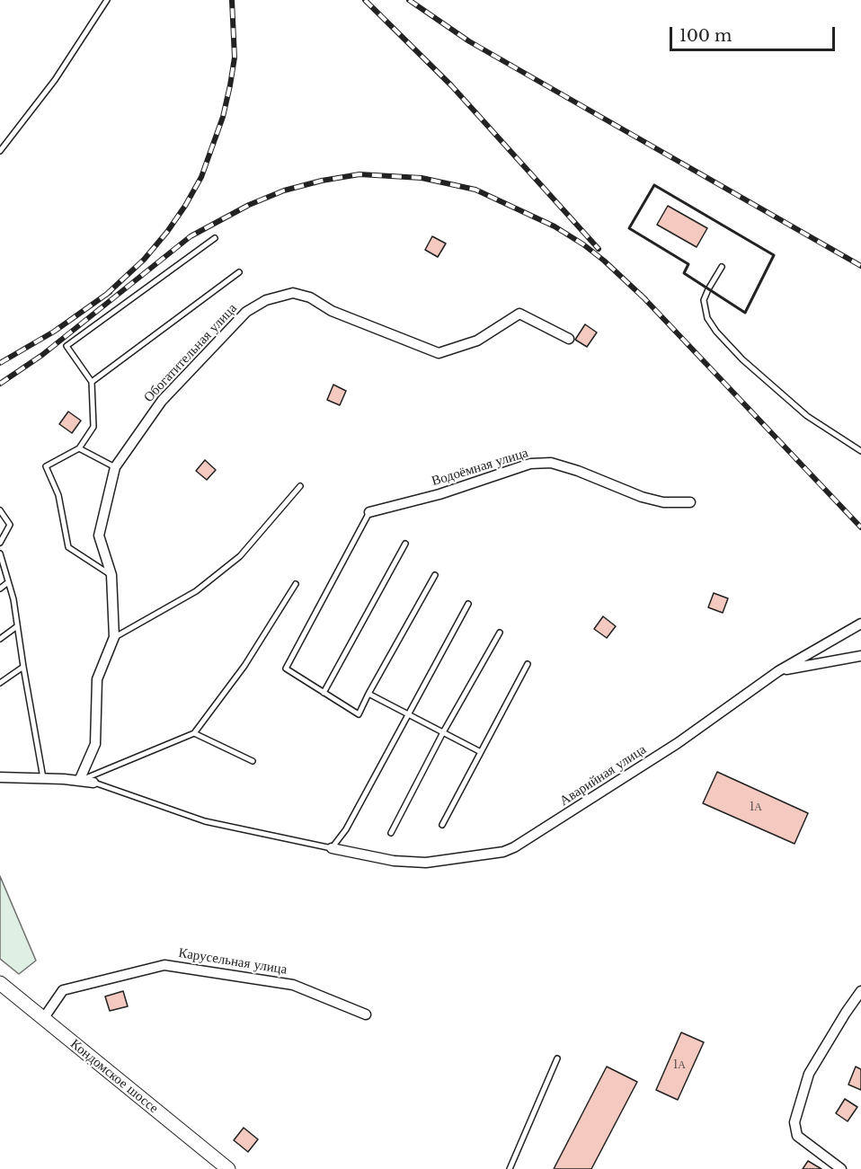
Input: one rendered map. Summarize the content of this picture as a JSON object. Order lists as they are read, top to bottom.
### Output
{
  "streets": {
    "street": [
      "Обогатительная улица",
      "Водоёмная улица",
      "Аварийная улица",
      "Карусельная улица",
      "Кондомское шоссе"
    ]
  },
  "crossings": [
    ["Карусельная улица", "Кондомское шоссе"]
  ],
  "house_numbers": ["1А", "1А"],
  "scale_bar": "100 m"
}
